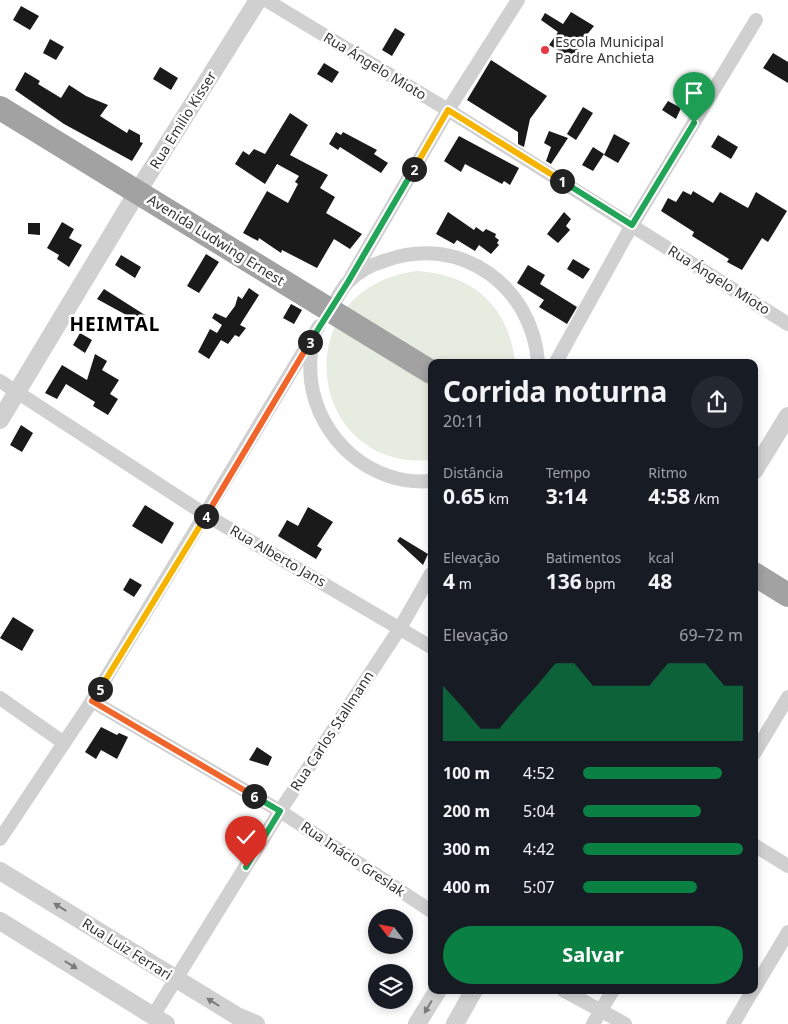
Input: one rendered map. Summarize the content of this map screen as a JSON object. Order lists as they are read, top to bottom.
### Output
{
  "streets": {
    "highway": ["Avenida Ludwing Ernest"],
    "street": [
      "Rua Ángelo Mioto",
      "Rua Emilio Kisser",
      "Rua Alberto Jans",
      "Rua Carlos Stallmann",
      "Rua Inácio Greslak",
      "Rua Luiz Ferrari"
    ]
  },
  "crossings": [
    ["Rua Emilio Kisser", "Avenida Ludwing Ernest"],
    ["Rua Emilio Kisser", "Rua Alberto Jans"],
    ["Rua Alberto Jans", "Rua Carlos Stallmann"],
    ["Rua Carlos Stallmann", "Rua Inácio Greslak"],
    ["Rua Carlos Stallmann", "Rua Luiz Ferrari"]
  ],
  "districts": ["HEIMTAL"],
  "places": ["Escola Municipal Padre Anchieta"],
  "north": "top left",
  "page": {
    "pins": [
      "2",
      "1",
      "3",
      "4",
      "5",
      "6"
    ],
    "heading": ["Corrida noturna", "20:11"],
    "stats": [
      ["Distância", "0.65 km"],
      ["Tempo", "3:14"],
      ["Ritmo", "4:58 /km"],
      ["Elevação", "4 m"],
      ["Batimentos", "136 bpm"],
      ["kcal", "48"]
    ],
    "chart": ["Elevação", "69–72 m"],
    "list": [
      {
        "name": "100 m",
        "note": "4:52"
      },
      {
        "name": "200 m",
        "note": "5:04"
      },
      {
        "name": "300 m",
        "note": "4:42"
      },
      {
        "name": "400 m",
        "note": "5:07"
      }
    ],
    "buttons": "Salvar"
  }
}
